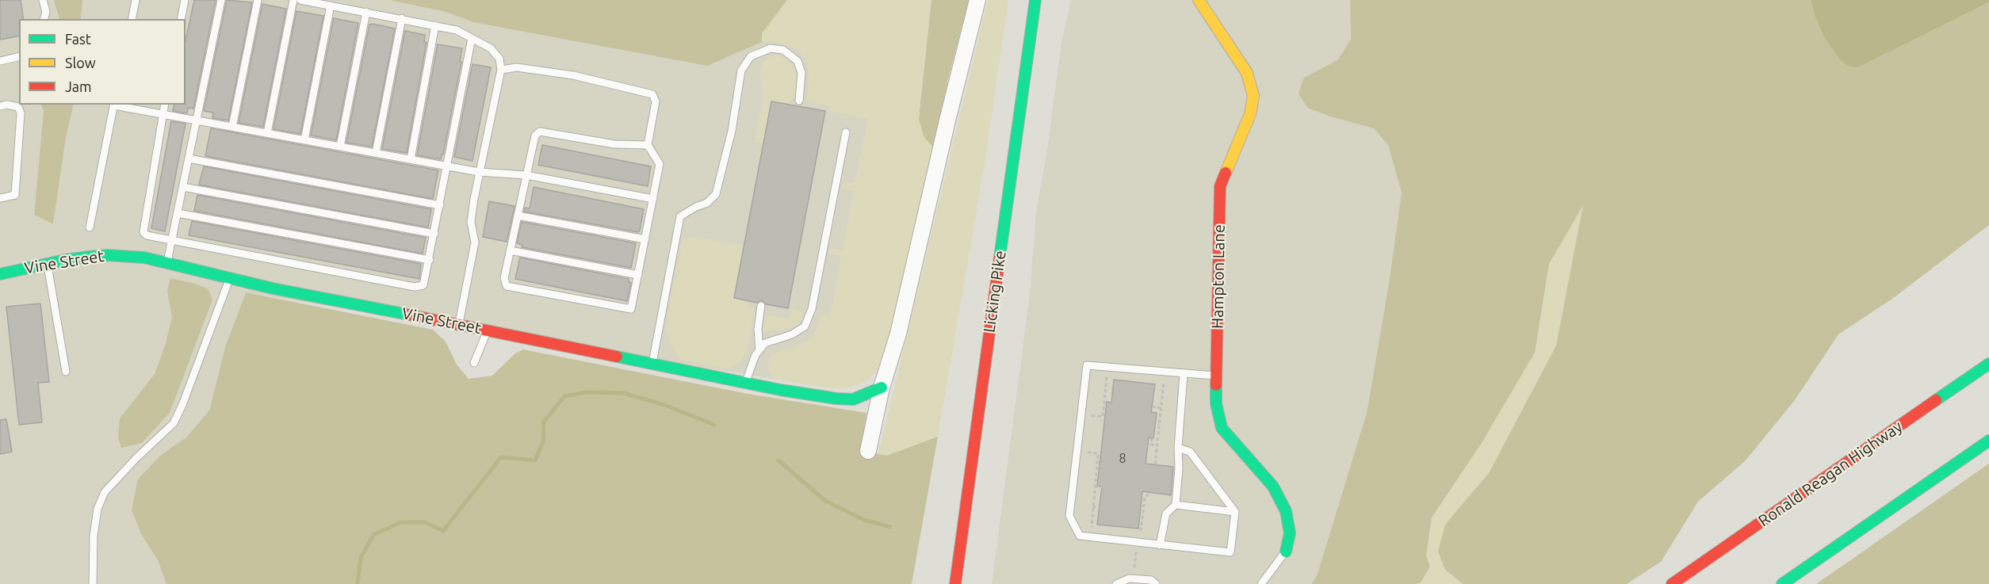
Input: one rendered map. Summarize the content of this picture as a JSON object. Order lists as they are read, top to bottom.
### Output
{
  "streets": {
    "main road": [
      "Vine Street",
      "Hampton Lane",
      "Licking Pike",
      "Ronald Reagan Highway"
    ]
  },
  "house_numbers": ["8"],
  "legend": ["Fast", "Slow", "Jam"]
}
